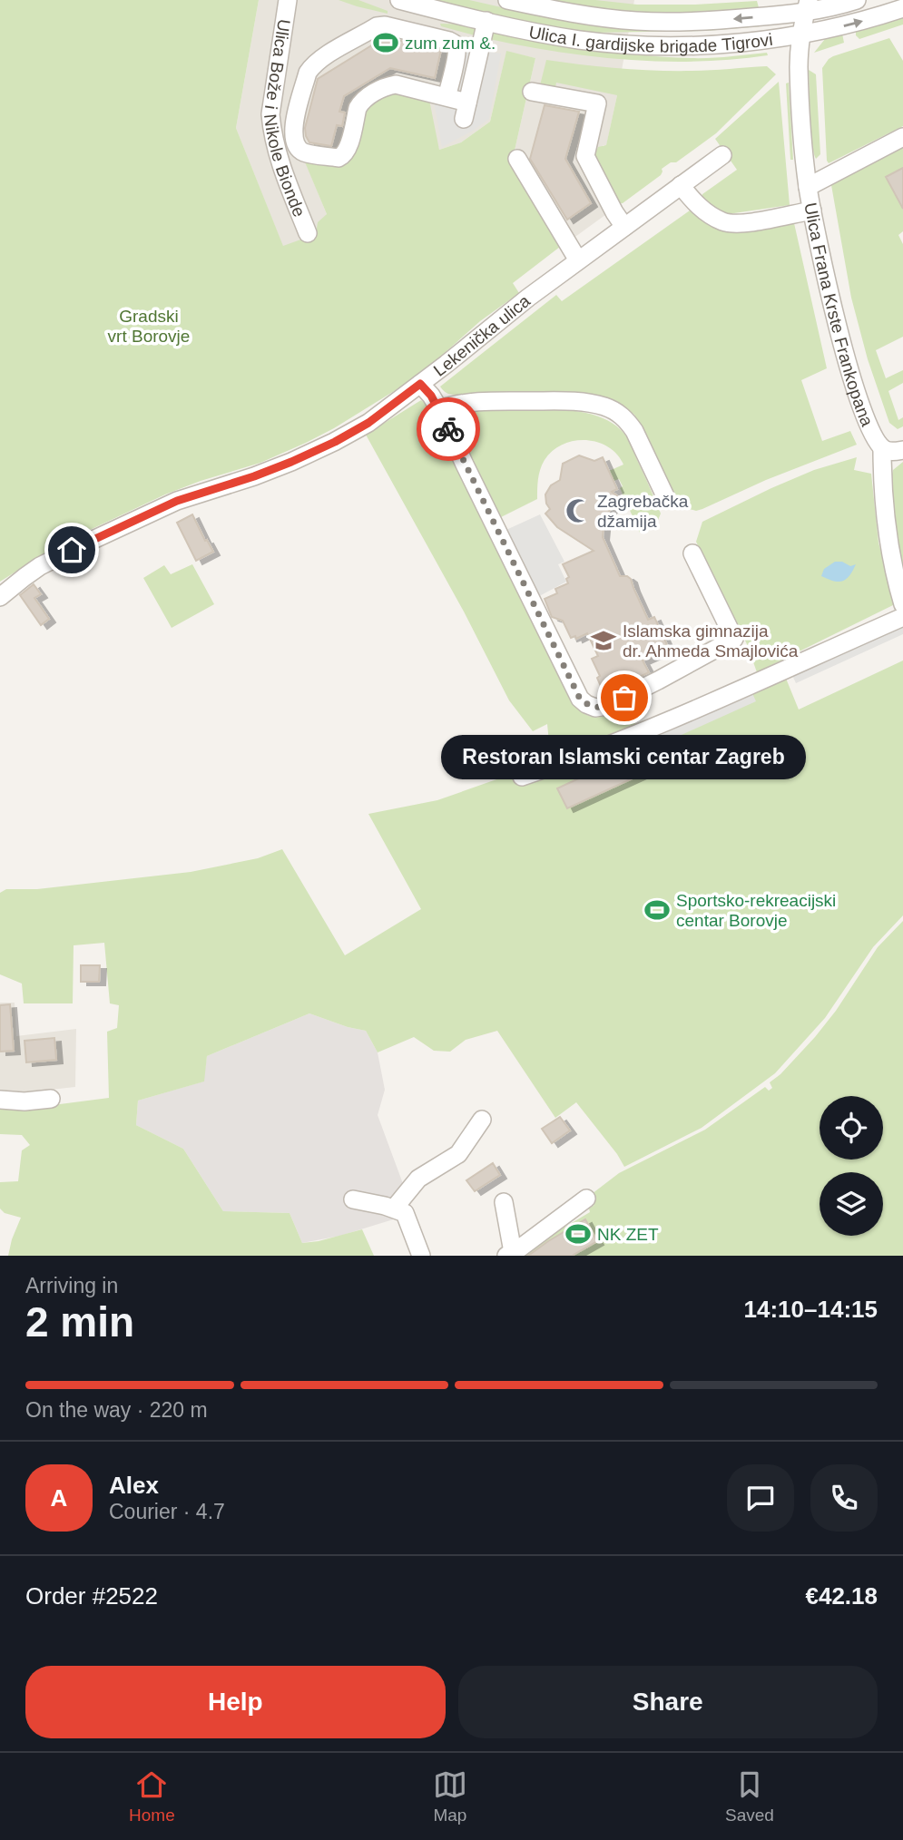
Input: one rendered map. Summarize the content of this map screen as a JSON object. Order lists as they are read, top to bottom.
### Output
{
  "streets": {
    "street": [
      "Ulica I. gardijske brigade Tigrovi",
      "Ulica Bože i Nikole Bionde",
      "Ulica Frana Krste Frankopana",
      "Lekenička ulica"
    ]
  },
  "crossings": [
    ["Ulica I. gardijske brigade Tigrovi", "Ulica Frana Krste Frankopana"]
  ],
  "parks": ["Gradski vrt Borovje"],
  "places": {
    "sports": ["zum zum &.", "Sportsko-rekreacijski centar Borovje", "NK ZET"],
    "mosque": ["Zagrebačka džamija"],
    "school or university": ["Islamska gimnazija dr. Ahmeda Smajlovića"],
    "other": ["Restoran Islamski centar Zagreb"]
  },
  "page": {
    "bubble": "Restoran Islamski centar Zagreb",
    "heading": ["2 min", "Arriving in", "14:10–14:15"],
    "panel": [
      "Alex",
      "Courier · 4.7",
      "Order #2522",
      "€42.18"
    ],
    "bar": "On the way · 220 m",
    "round": "A",
    "buttons": ["Help", "Share"],
    "tabs": ["Home", "Map", "Saved"]
  }
}
